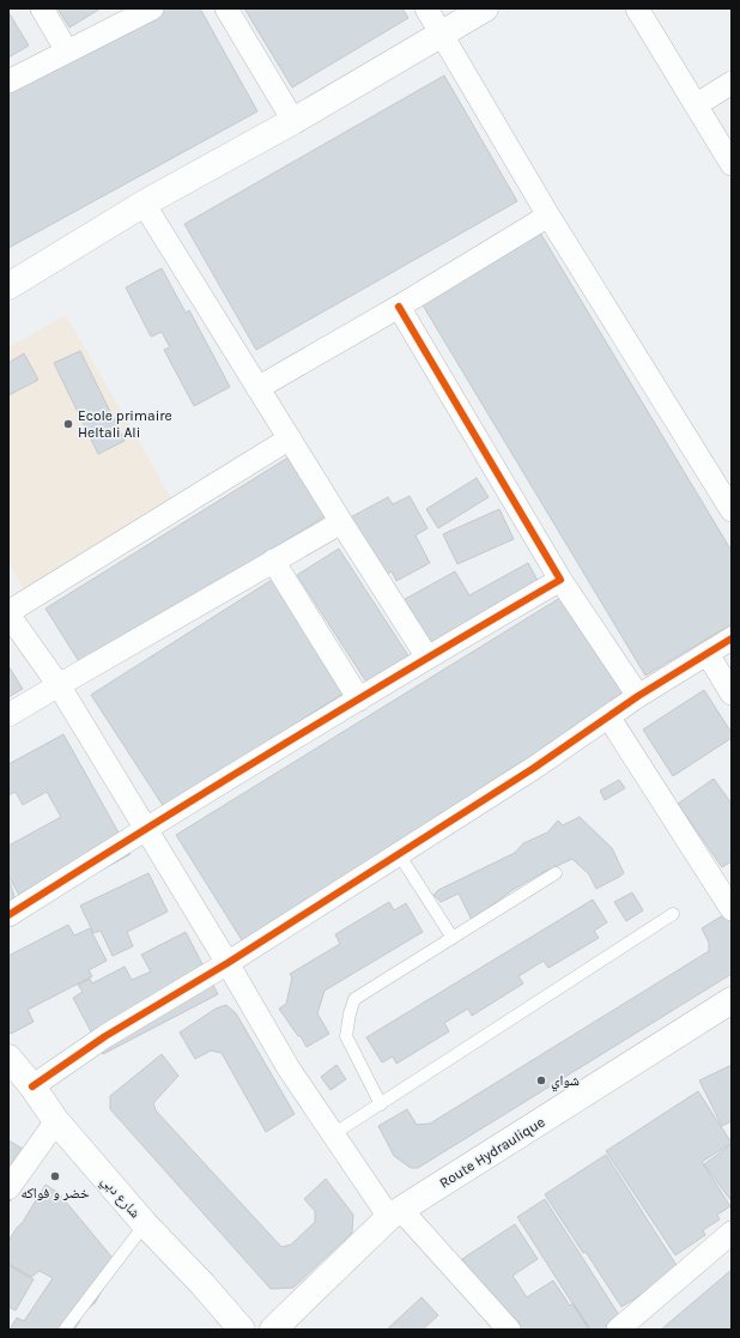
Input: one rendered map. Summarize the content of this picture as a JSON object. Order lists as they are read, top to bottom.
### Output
{
  "streets": {
    "main road": ["Route Hydraulique", "شارع دبي"]
  },
  "places": ["Ecole primaire Heltali Ali", "شواي", "خضر و فواكه"]
}
